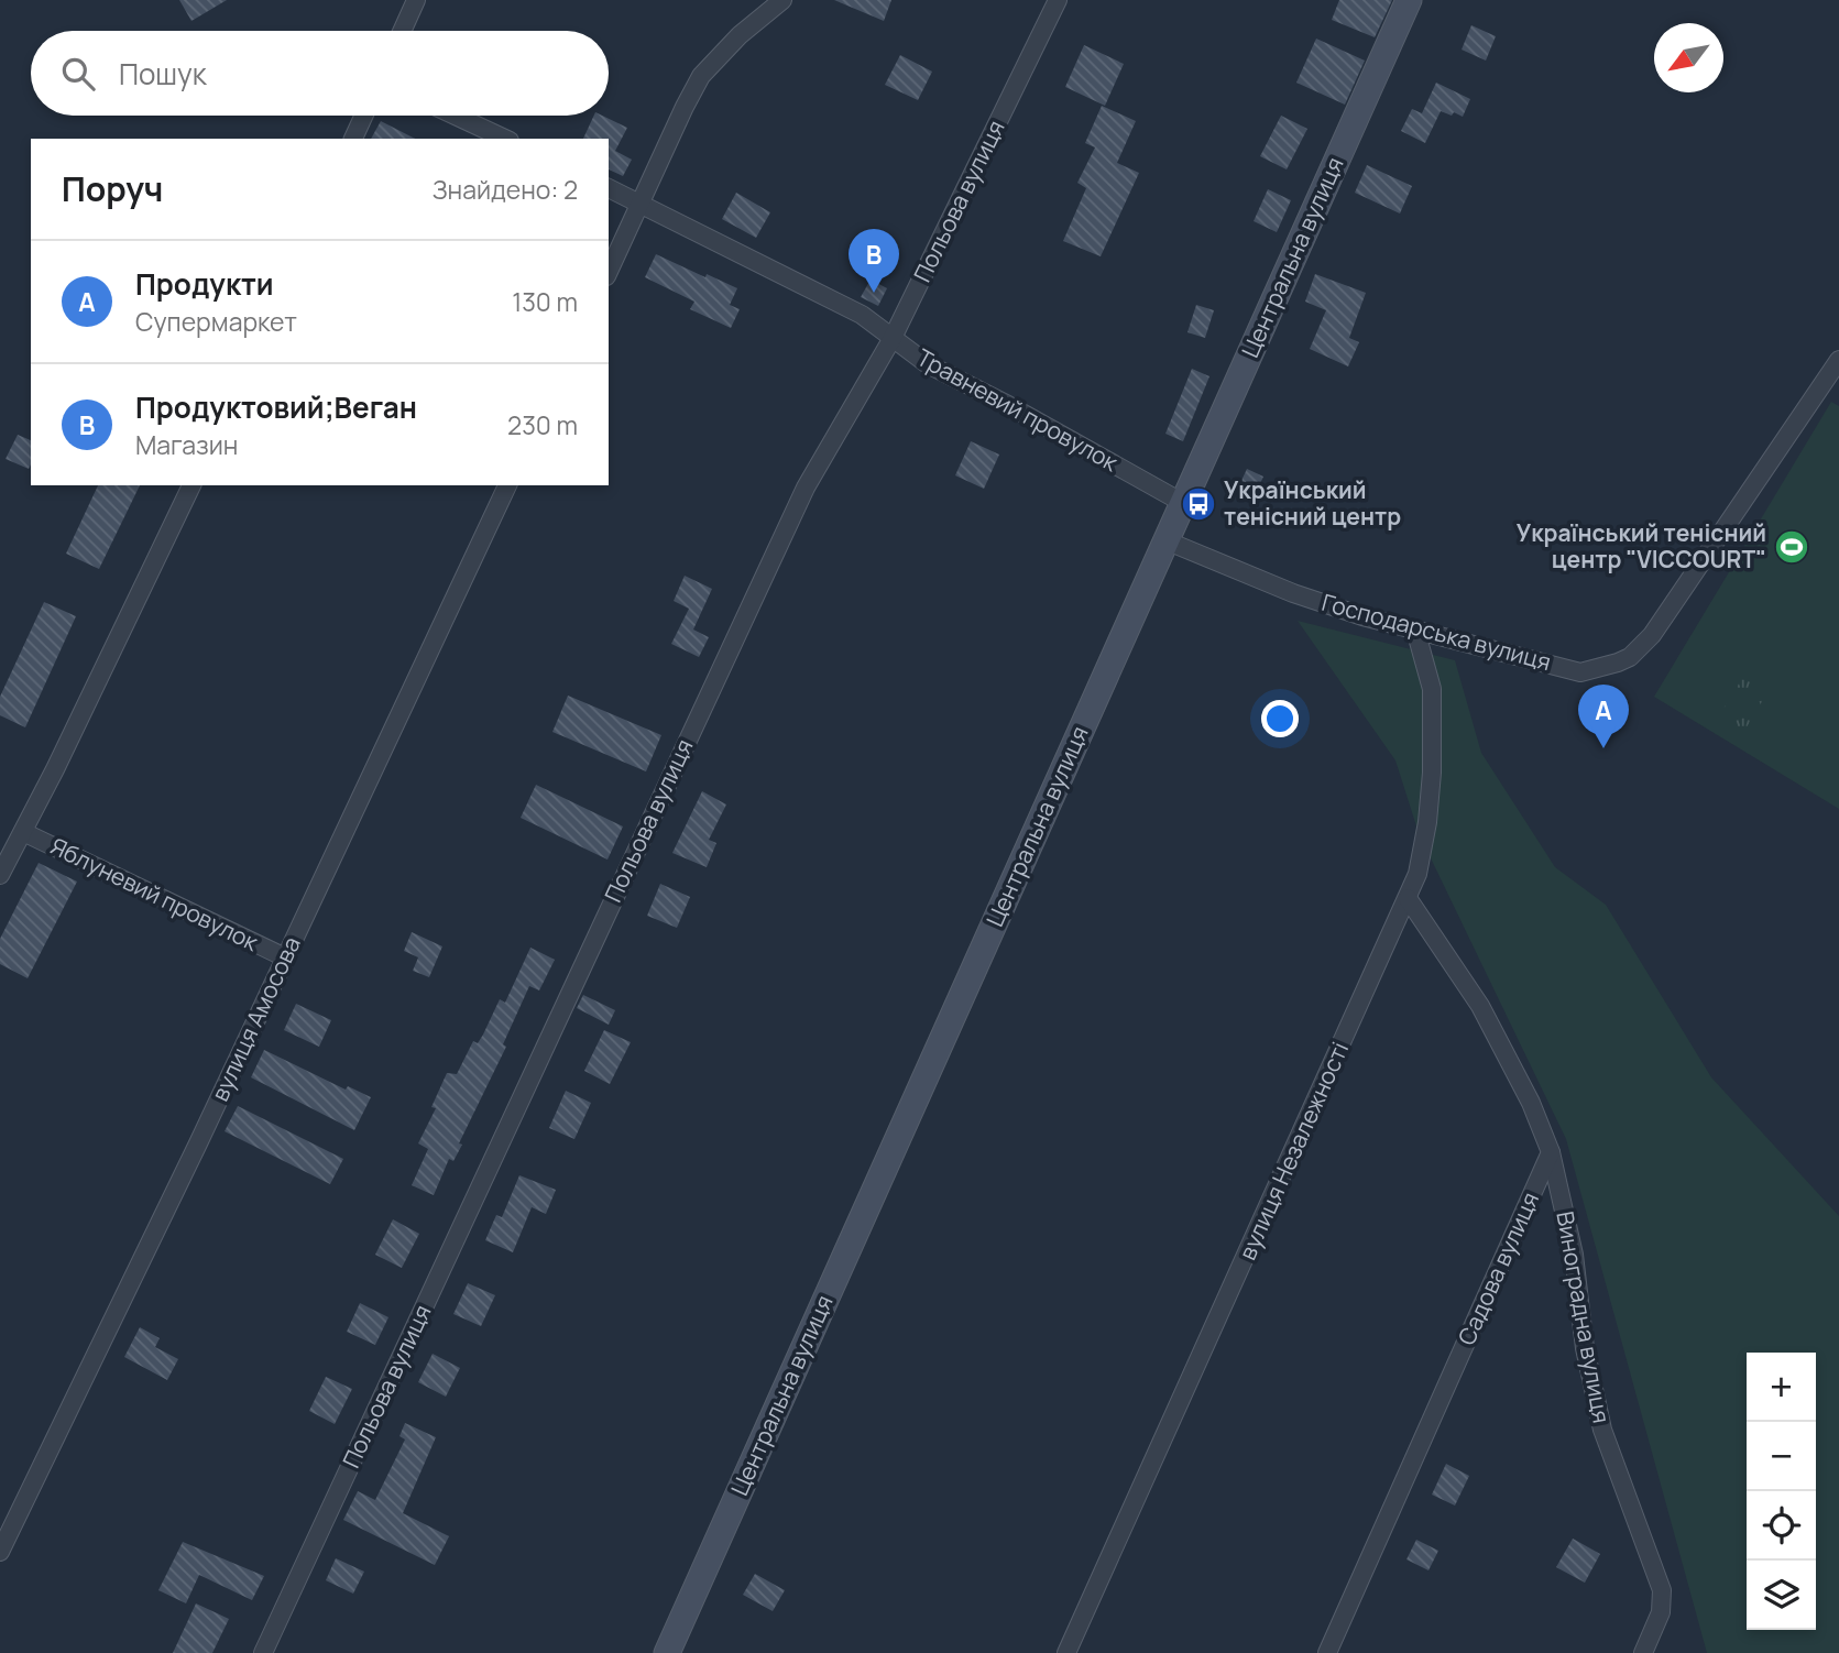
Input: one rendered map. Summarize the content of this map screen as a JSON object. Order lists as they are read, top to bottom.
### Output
{
  "streets": {
    "main road": ["Центральна вулиця"],
    "street": [
      "Польова вулиця",
      "Травневий провулок",
      "Господарська вулиця",
      "Яблуневий провулок",
      "вулиця Амосова",
      "вулиця Незалежності",
      "Садова вулиця",
      "Виноградна вулиця"
    ]
  },
  "crossings": [
    ["Польова вулиця", "Травневий провулок"],
    ["Центральна вулиця", "Травневий провулок"],
    ["Центральна вулиця", "Господарська вулиця"],
    ["Господарська вулиця", "вулиця Незалежності"],
    ["Яблуневий провулок", "вулиця Амосова"],
    ["Садова вулиця", "Виноградна вулиця"]
  ],
  "places": {
    "bus stop": ["Український тенісний центр"],
    "sports": ["Український тенісний центр \"VICCOURT\""]
  },
  "north": "bottom left",
  "page": {
    "search": "Пошук",
    "heading": ["Поруч", "Знайдено: 2"],
    "pins": ["B", "A"],
    "list": [
      {
        "mark": "A",
        "name": "Продукти",
        "note": "Супермаркет",
        "value": "130 m"
      },
      {
        "mark": "B",
        "name": "Продуктовий;Веган",
        "note": "Магазин",
        "value": "230 m"
      }
    ],
    "map_buttons": ["+", "−"]
  }
}
